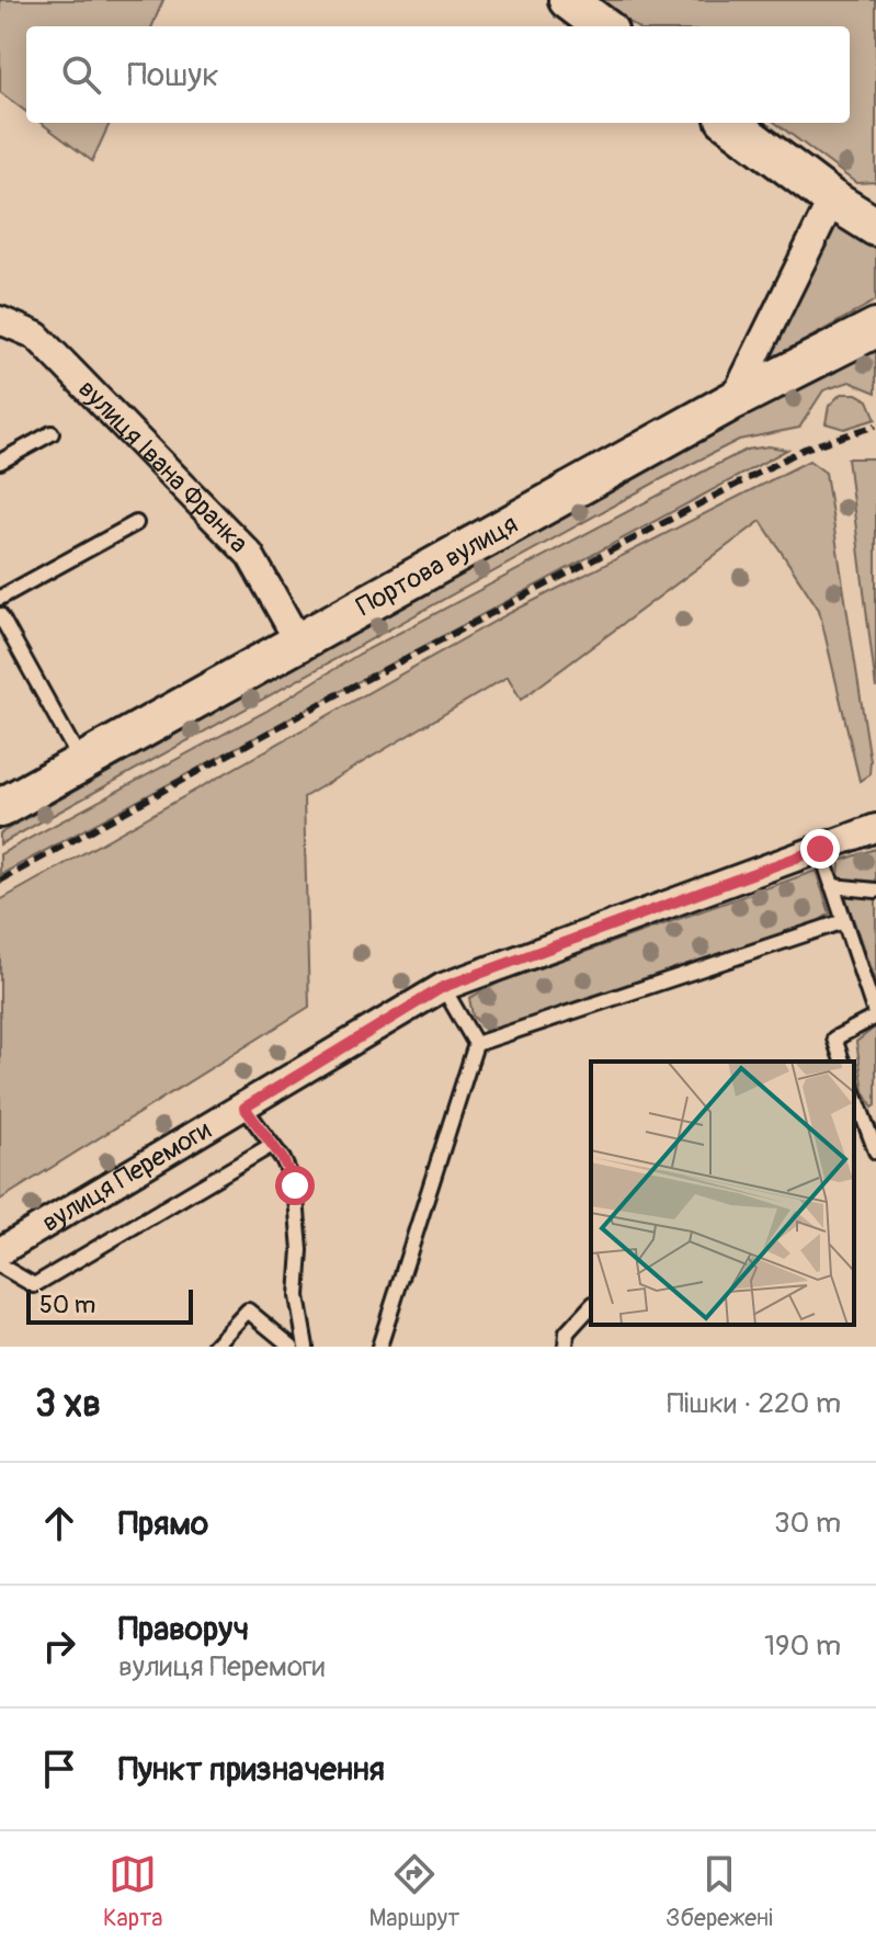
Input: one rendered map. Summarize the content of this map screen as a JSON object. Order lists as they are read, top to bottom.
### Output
{
  "streets": {
    "main road": ["Портова вулиця"],
    "street": ["вулиця Івана Франка", "вулиця Перемоги"]
  },
  "crossings": [
    ["вулиця Івана Франка", "Портова вулиця"]
  ],
  "scale_bar": "50 m",
  "page": {
    "search": "Пошук",
    "scale": "50 m",
    "heading": ["3 хв", "Пішки · 220 m"],
    "list": [
      ["Прямо", "30 m"],
      ["Праворуч", "вулиця Перемоги", "190 m"],
      "Пункт призначення"
    ],
    "nav": ["Карта", "Маршрут", "Збережені"]
  }
}
